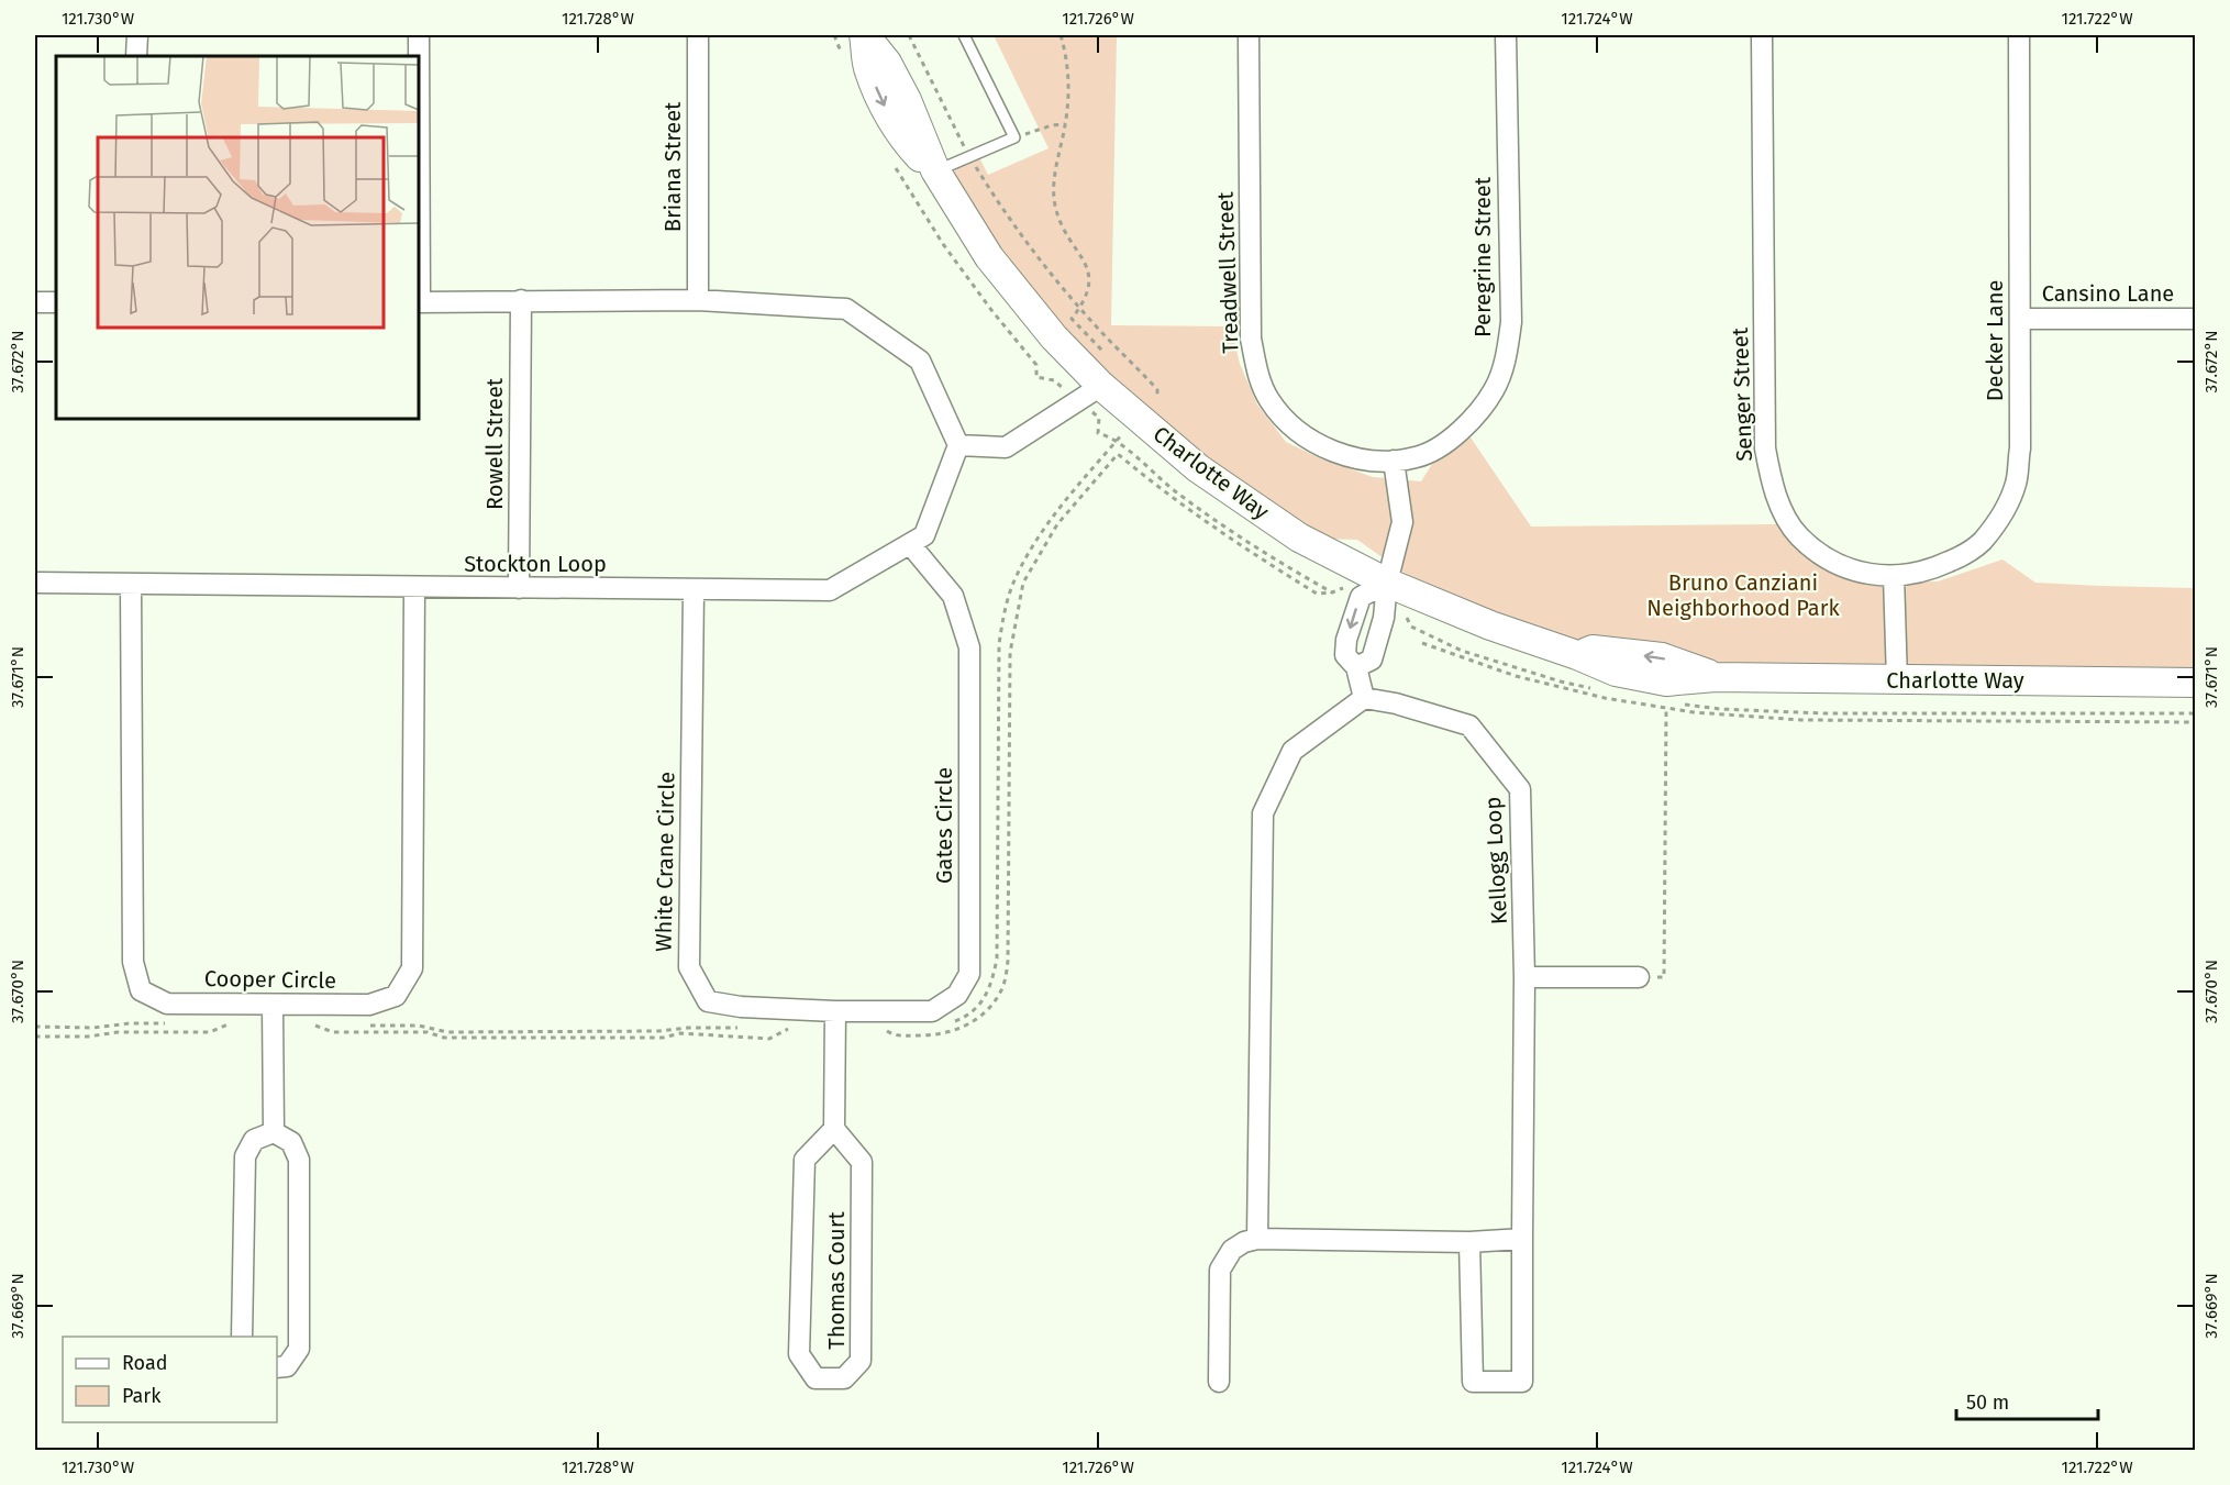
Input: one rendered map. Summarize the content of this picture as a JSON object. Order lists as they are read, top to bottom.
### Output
{
  "streets": {
    "street": [
      "Briana Street",
      "Peregrine Street",
      "Treadwell Street",
      "Cansino Lane",
      "Decker Lane",
      "Senger Street",
      "Rowell Street",
      "Charlotte Way",
      "Stockton Loop",
      "Gates Circle",
      "Kellogg Loop",
      "White Crane Circle",
      "Cooper Circle",
      "Thomas Court"
    ]
  },
  "crossings": [
    ["Peregrine Street", "Treadwell Street"],
    ["Cansino Lane", "Decker Lane"],
    ["Decker Lane", "Senger Street"],
    ["Rowell Street", "Stockton Loop"],
    ["Stockton Loop", "Gates Circle"],
    ["Stockton Loop", "White Crane Circle"],
    ["Stockton Loop", "Cooper Circle"],
    ["Gates Circle", "White Crane Circle"]
  ],
  "parks": ["Bruno Canziani Neighborhood Park"],
  "legend": ["Road", "Park"],
  "scale_bar": "50 m",
  "coordinates": [
    "121.730°W",
    "121.728°W",
    "121.726°W",
    "121.724°W",
    "121.722°W",
    "37.672°N",
    "37.671°N",
    "37.670°N",
    "37.669°N"
  ]
}
